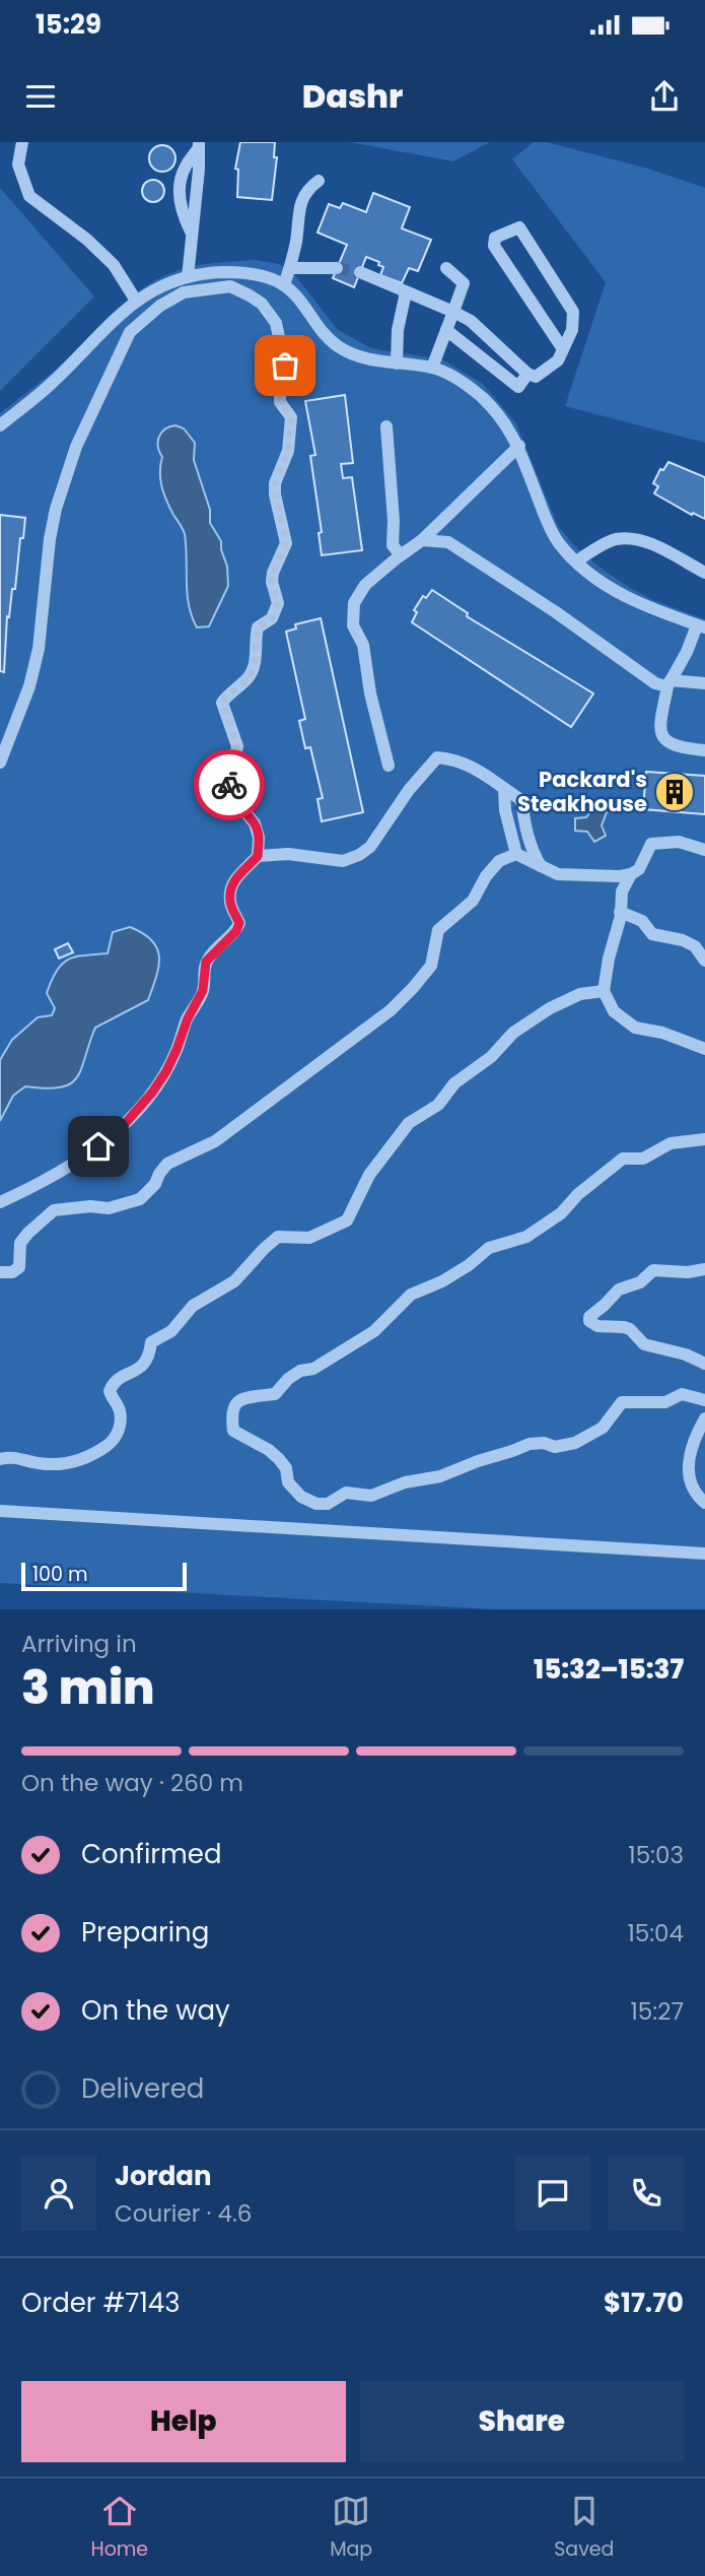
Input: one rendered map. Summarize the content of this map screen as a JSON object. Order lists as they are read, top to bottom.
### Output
{
  "places": {
    "building": ["Packard's Steakhouse"]
  },
  "scale_bar": "100 m",
  "page": {
    "status": "15:29",
    "header": "Dashr",
    "scale": "100 m",
    "heading": ["3 min", "Arriving in", "15:32–15:37"],
    "panel": [
      "Jordan",
      "Courier · 4.6",
      "Order #7143",
      "$17.70"
    ],
    "bar": "On the way · 260 m",
    "list": [
      ["Confirmed", "15:03"],
      ["Preparing", "15:04"],
      ["On the way", "15:27"],
      "Delivered"
    ],
    "buttons": ["Help", "Share"],
    "tabs": ["Home", "Map", "Saved"]
  }
}
